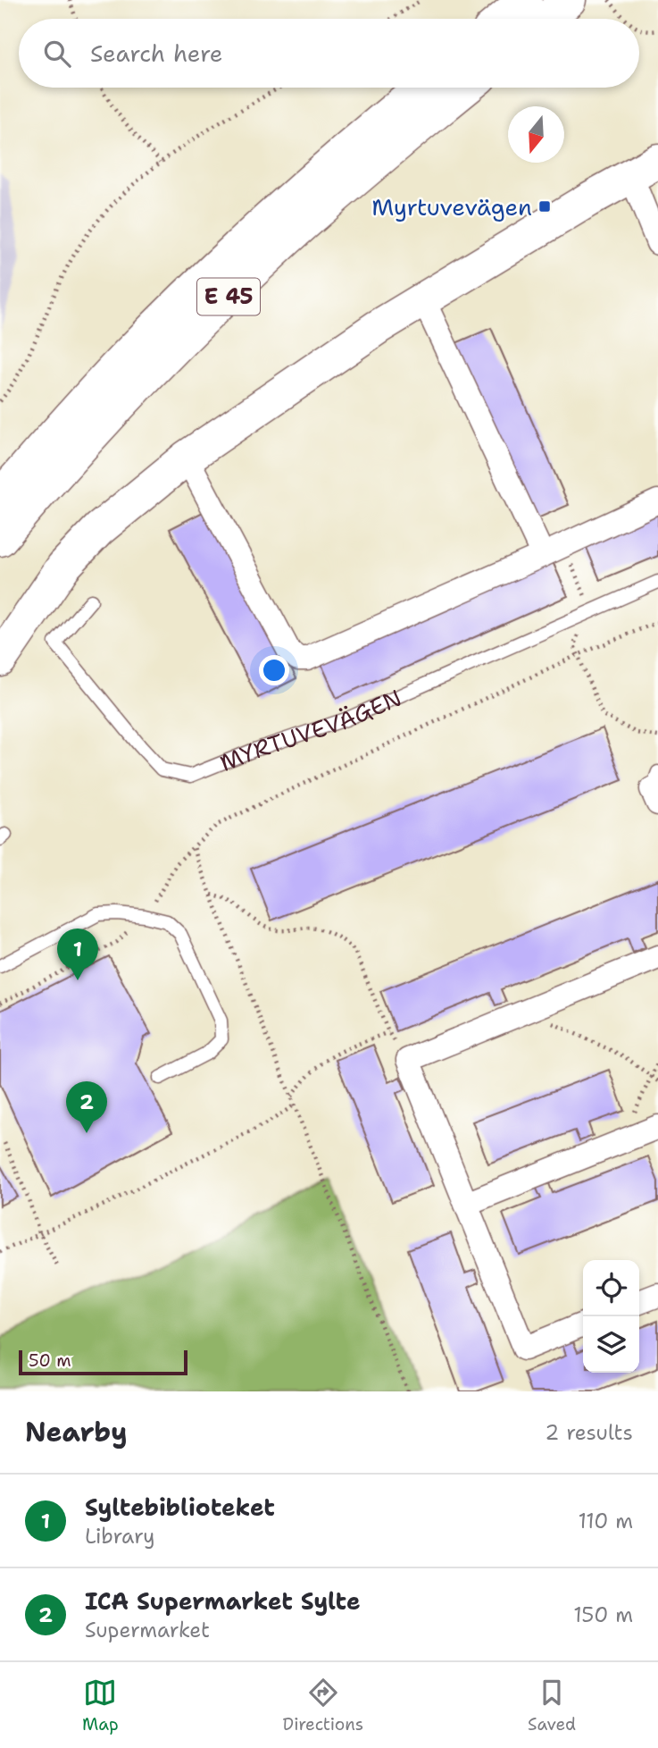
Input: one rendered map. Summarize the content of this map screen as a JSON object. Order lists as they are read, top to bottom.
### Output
{
  "streets": {
    "main road": ["E 45"],
    "lane": ["MYRTUVEVÄGEN"]
  },
  "places": {
    "transit": ["Myrtuvevägen"]
  },
  "scale_bar": "50 m",
  "north": "bottom",
  "page": {
    "search": "Search here",
    "pins": ["1", "2"],
    "scale": "50 m",
    "heading": ["Nearby", "2 results"],
    "list": [
      {
        "mark": "1",
        "name": "Syltebiblioteket",
        "note": "Library",
        "value": "110 m"
      },
      {
        "mark": "2",
        "name": "ICA Supermarket Sylte",
        "note": "Supermarket",
        "value": "150 m"
      }
    ],
    "nav": ["Map", "Directions", "Saved"]
  }
}
